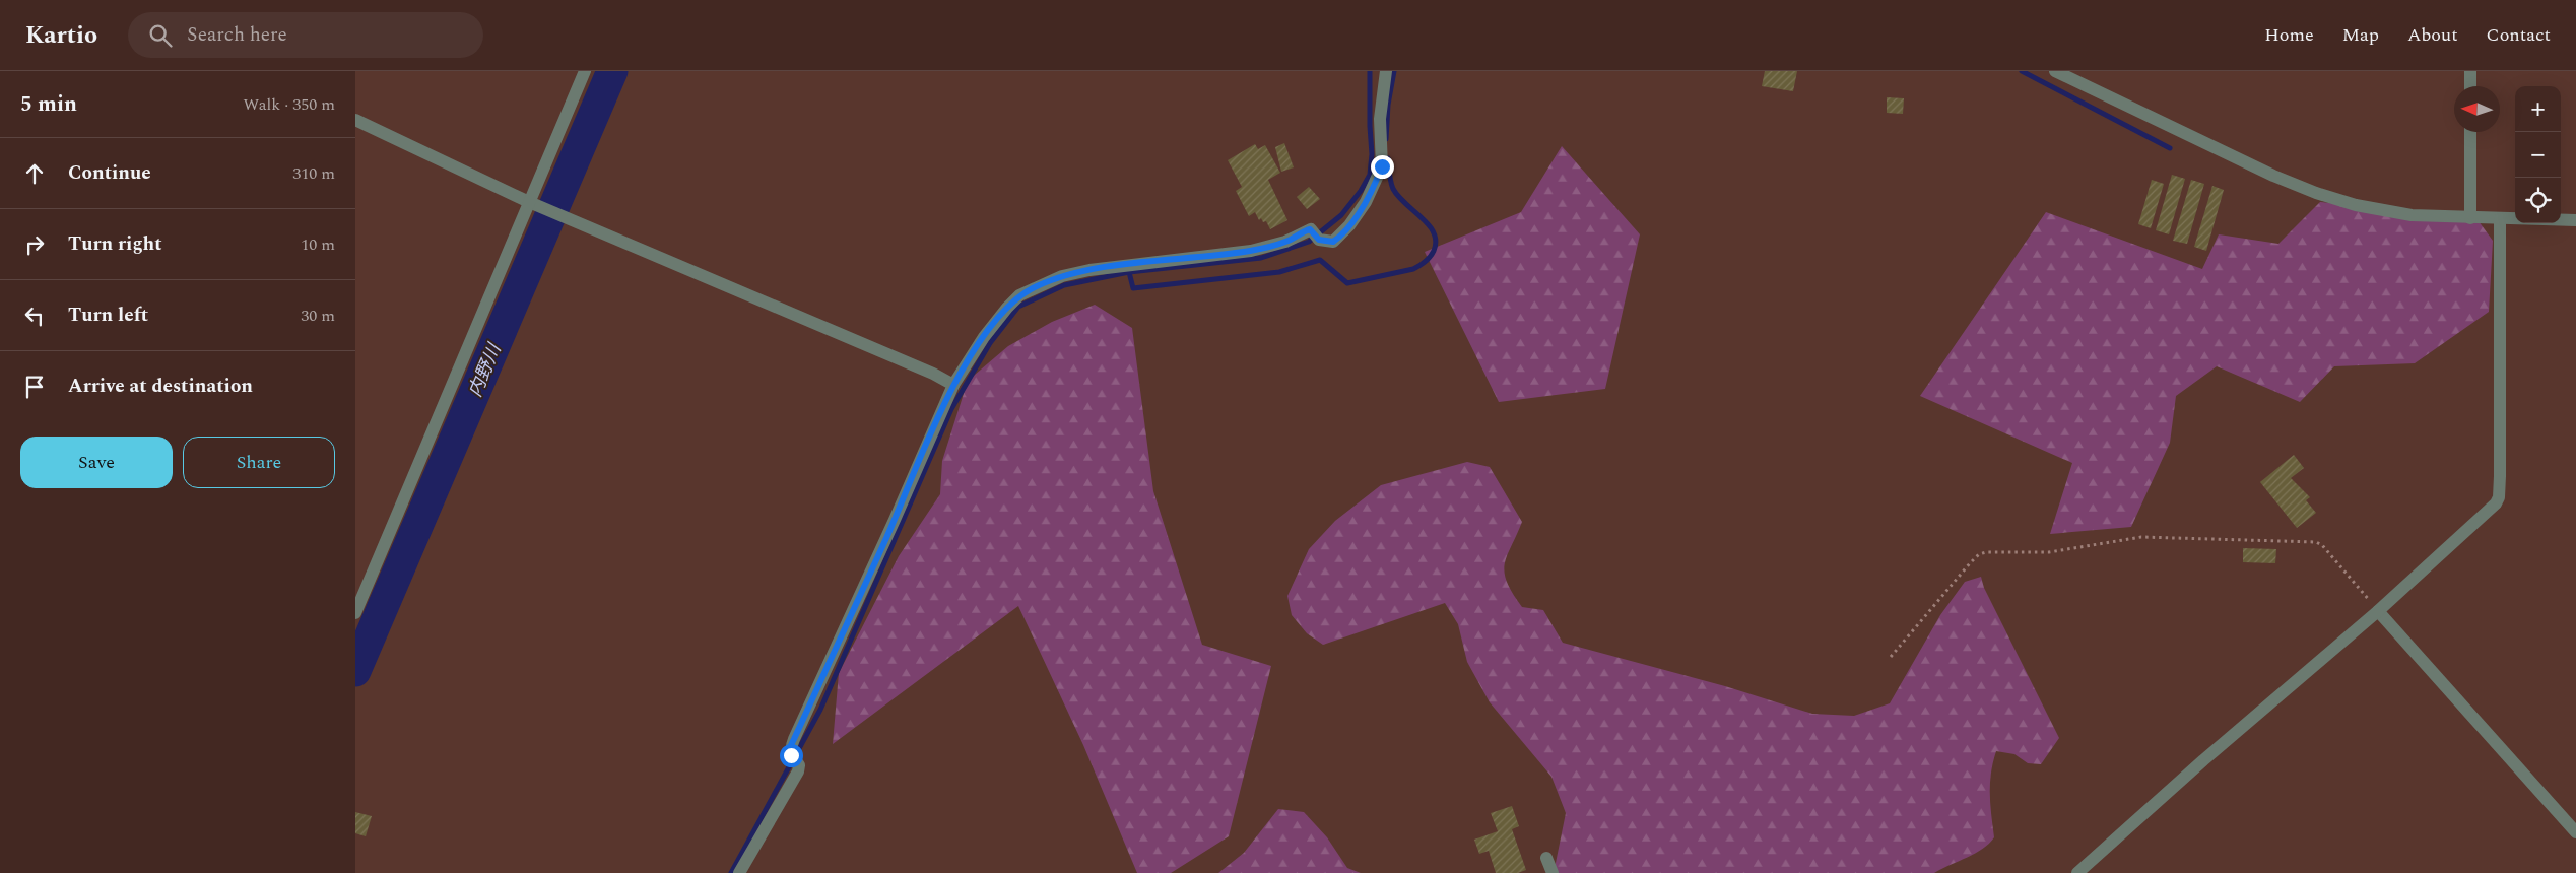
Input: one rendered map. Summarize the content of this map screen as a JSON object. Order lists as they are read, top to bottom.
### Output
{
  "water": ["内野川"],
  "north": "left",
  "page": {
    "header": "Kartio",
    "search": "Search here",
    "nav": [
      "Home",
      "Map",
      "About",
      "Contact"
    ],
    "heading": ["5 min", "Walk · 350 m"],
    "map_buttons": ["+", "−"],
    "list": [
      ["Continue", "310 m"],
      ["Turn right", "10 m"],
      ["Turn left", "30 m"],
      "Arrive at destination"
    ],
    "buttons": ["Save", "Share"]
  }
}
